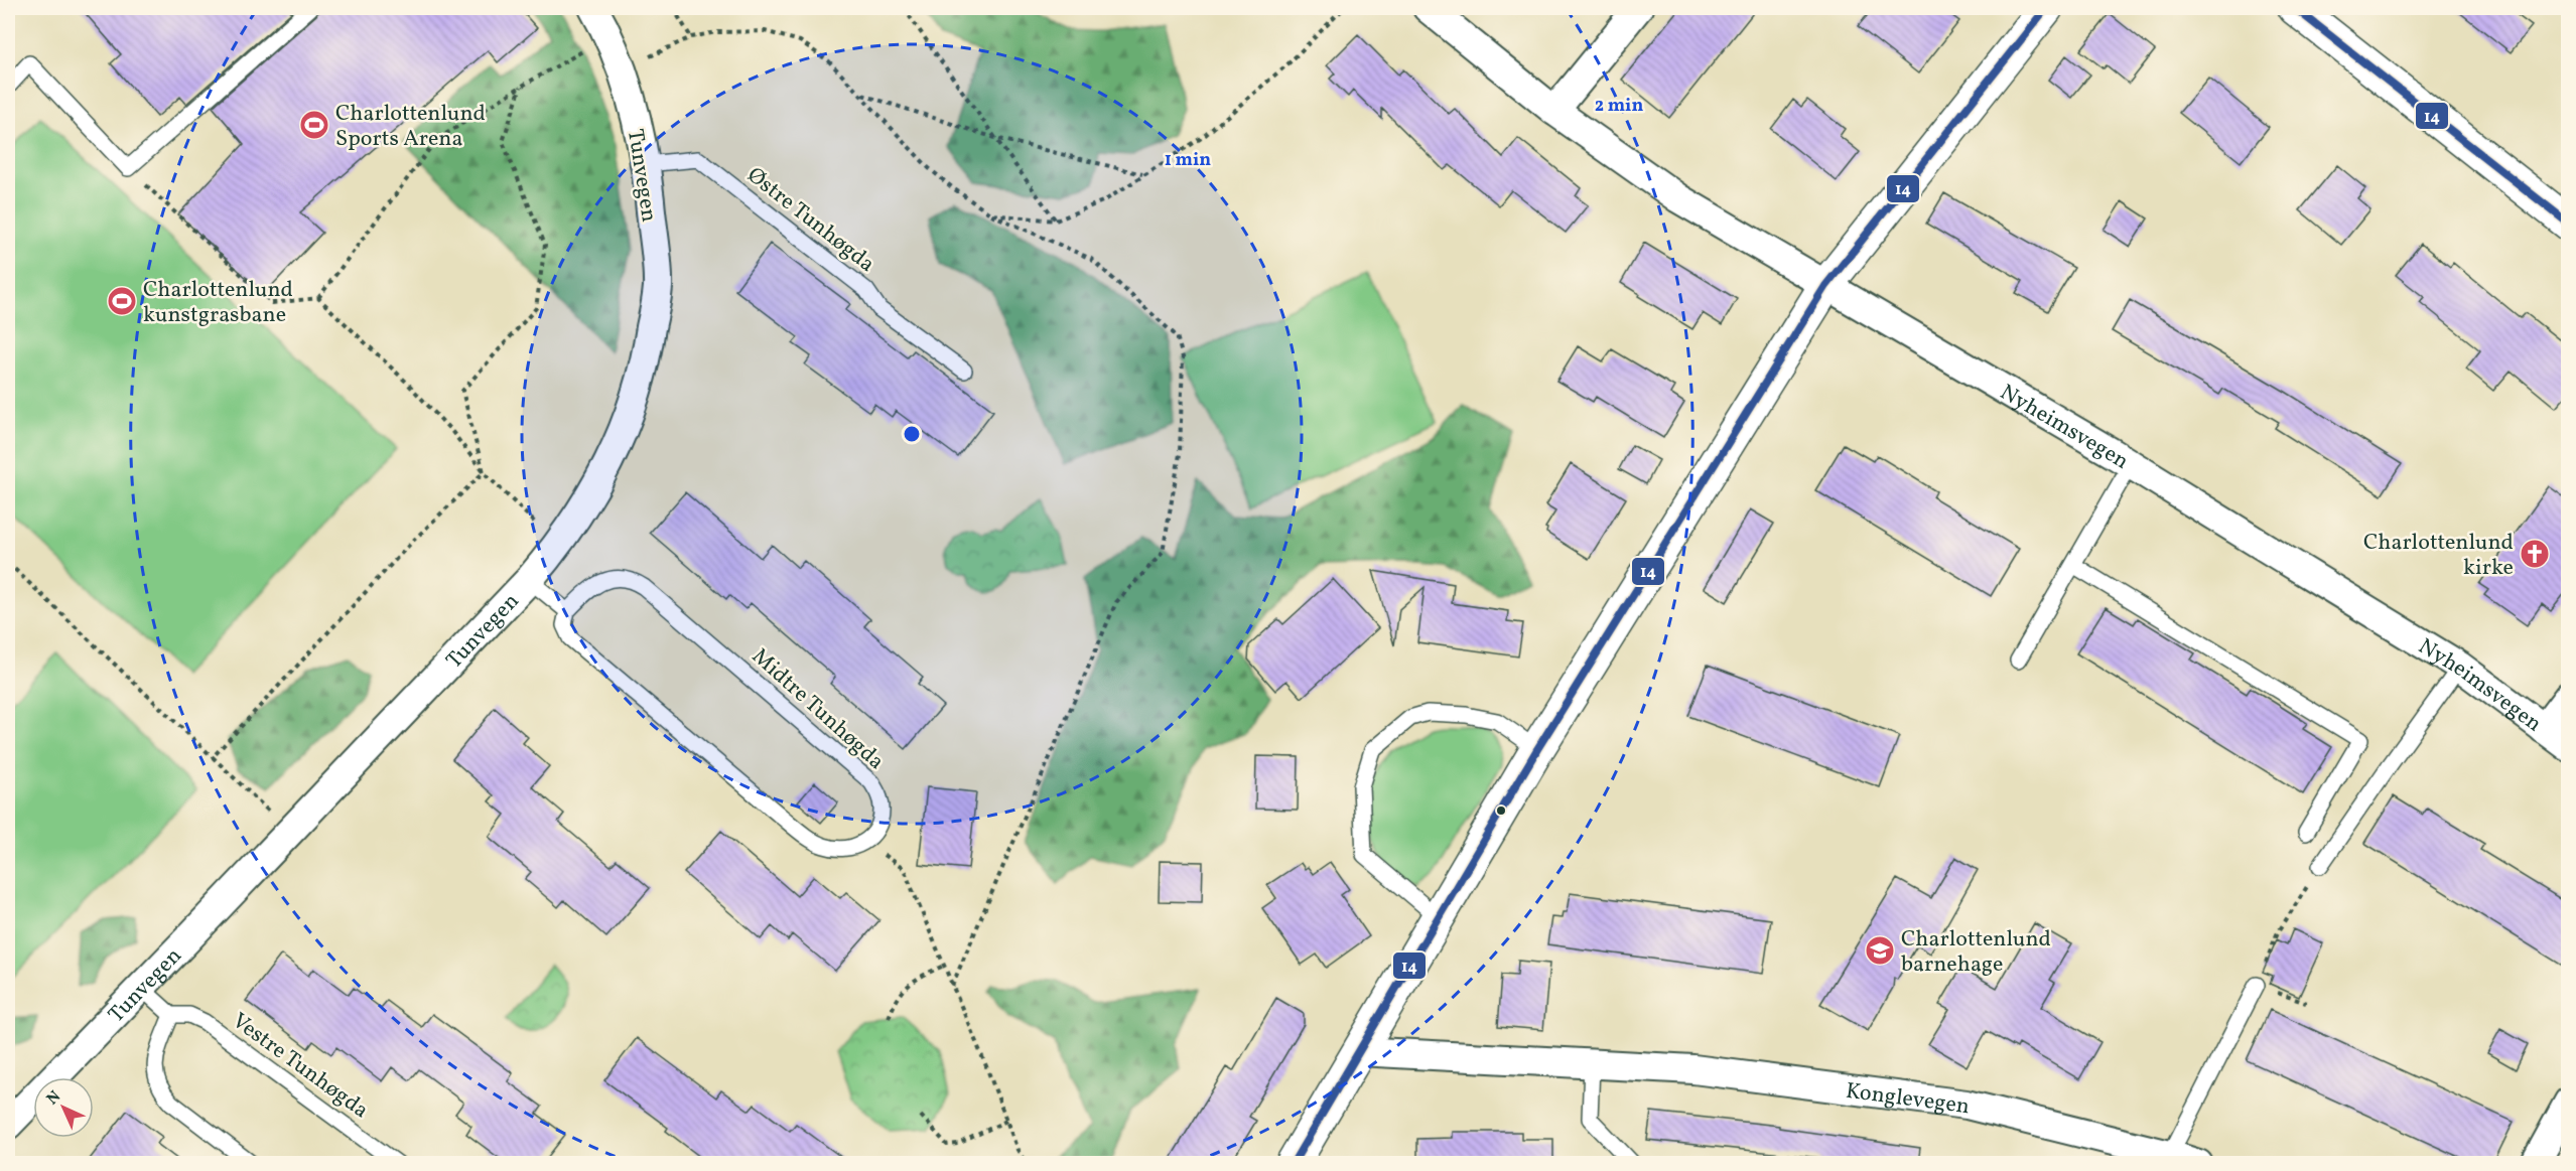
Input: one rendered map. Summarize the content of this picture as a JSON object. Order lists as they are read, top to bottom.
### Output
{
  "streets": {
    "street": ["Tunvegen", "Nyheimsvegen", "Konglevegen"],
    "lane": ["Østre Tunhøgda", "Midtre Tunhøgda", "Vestre Tunhøgda"]
  },
  "crossings": [
    ["Tunvegen", "Østre Tunhøgda"]
  ],
  "places": {
    "sports": ["Charlottenlund Sports Arena", "Charlottenlund kunstgrasbane"],
    "church": ["Charlottenlund kirke"],
    "school or university": ["Charlottenlund barnehage"]
  },
  "lines": ["transit line 14"],
  "north": "top left",
  "rings": ["2 min", "1 min"]
}
